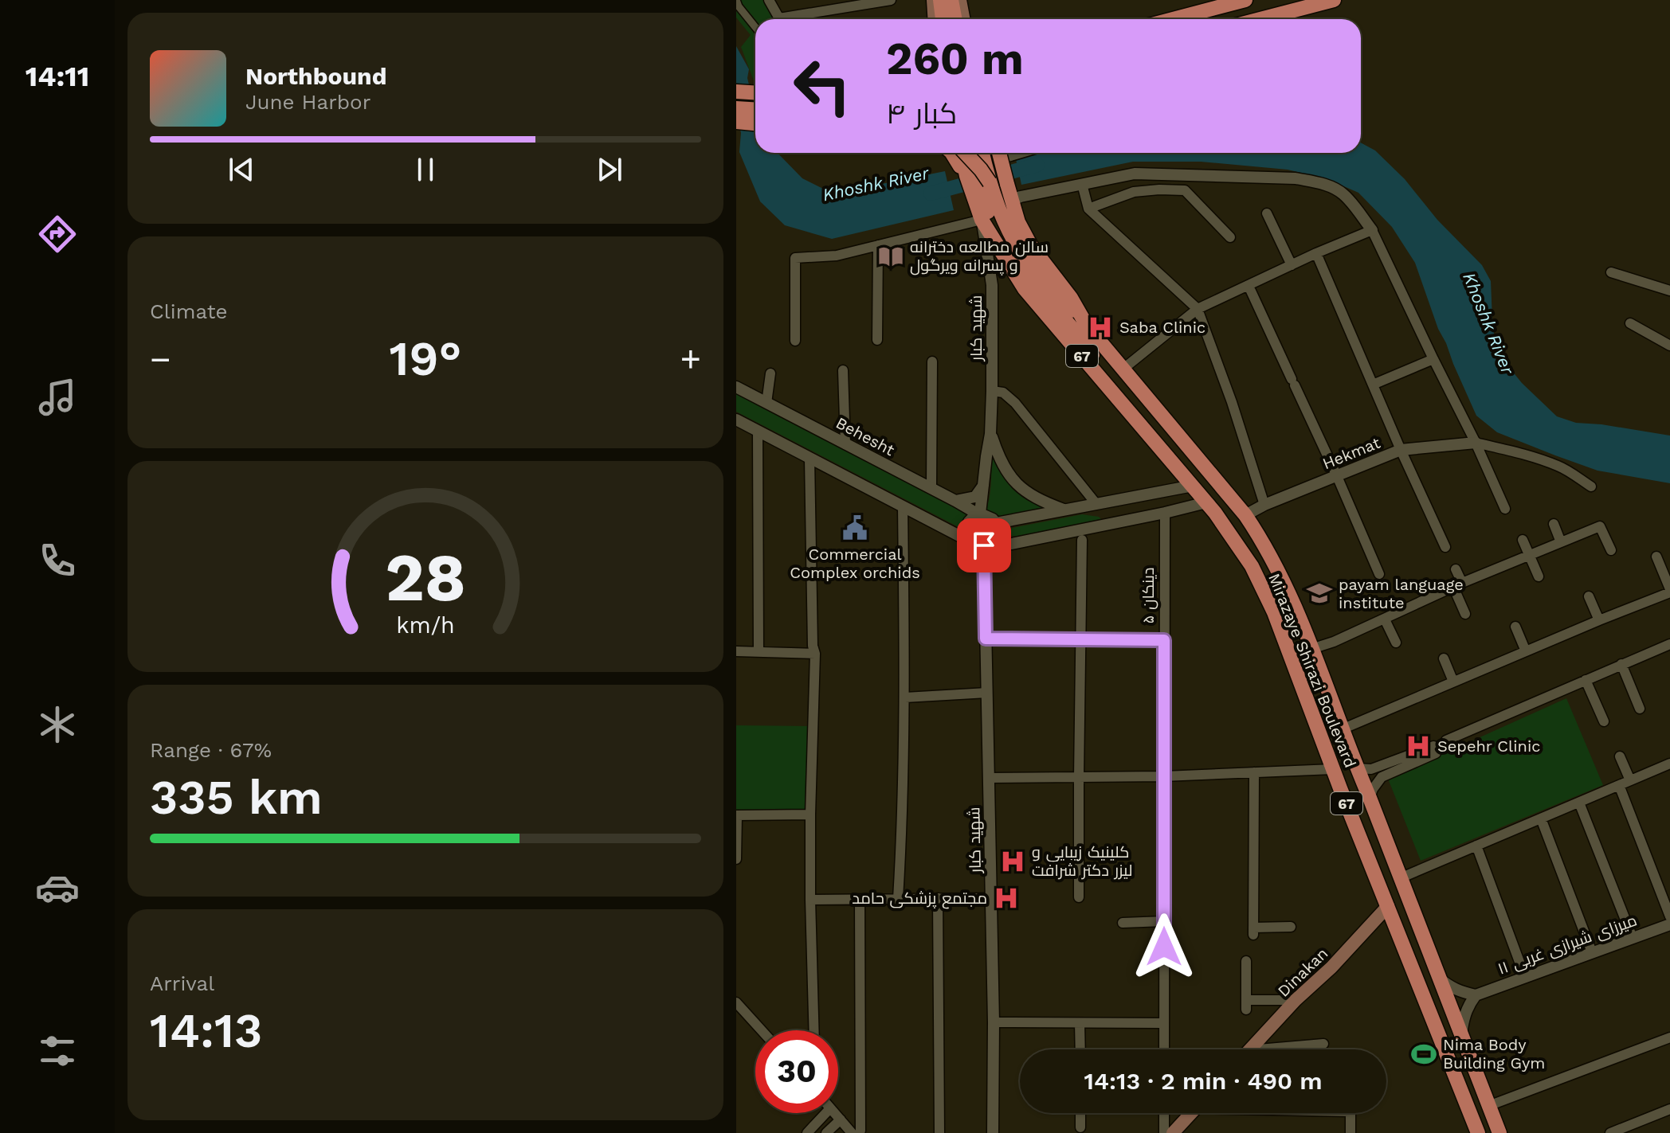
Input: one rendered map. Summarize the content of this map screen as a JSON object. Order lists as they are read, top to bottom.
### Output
{
  "streets": {
    "main road": ["67", "Mirazaye Shirazi Boulevard", "Dinakan"],
    "street": [
      "شهید کبار",
      "Behesht",
      "Hekmat",
      "۵ دینکان",
      "میرزای شیرازی غربی ۱۱"
    ]
  },
  "crossings": [
    ["شهید کبار", "Behesht"],
    ["شهید کبار", "Mirazaye Shirazi Boulevard"],
    ["Hekmat", "Mirazaye Shirazi Boulevard"],
    ["Mirazaye Shirazi Boulevard", "Dinakan"]
  ],
  "water": ["Khoshk River"],
  "places": {
    "library": ["سالن مطالعه دخترانه و پسرانه ویرگول"],
    "hospital": [
      "Saba Clinic",
      "Sepehr Clinic",
      "کلینیک زیبایی و لیزر دکتر شرافت",
      "مجتمع پزشکی حامد"
    ],
    "public building": ["Commercial Complex orchids"],
    "school or university": ["payam language institute"],
    "sports": ["Nima Body Building Gym"]
  },
  "page": {
    "tabs": "14:11",
    "turn": ["260 m", "۴ کبار"],
    "song": ["Northbound", "June Harbor"],
    "tile": [
      "Climate",
      ["Range · 67%", "335 km"],
      ["Arrival", "14:13"]
    ],
    "heat": ["−", "19°", "+"],
    "limit": "30",
    "trip": "14:13 · 2 min · 490 m",
    "gauge": ["28", "km/h"]
  }
}
